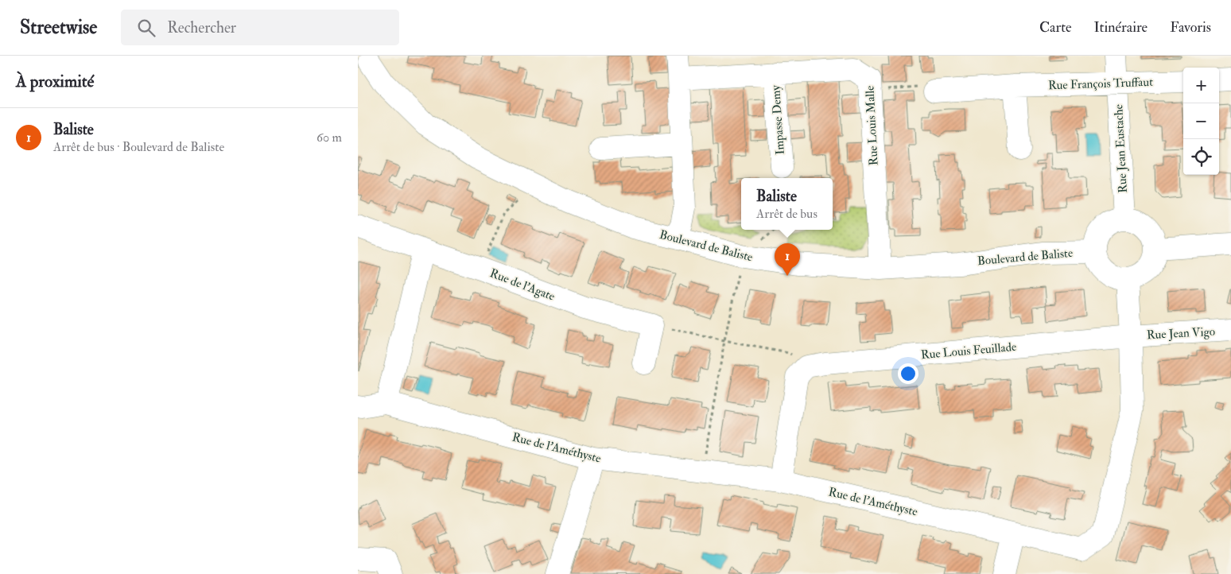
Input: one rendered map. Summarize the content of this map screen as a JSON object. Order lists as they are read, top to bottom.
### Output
{
  "streets": {
    "street": [
      "Rue François Truffaut",
      "Impasse Demy",
      "Rue Louis Malle",
      "Rue Jean Eustache",
      "Boulevard de Baliste",
      "Rue de l'Agate",
      "Rue Jean Vigo",
      "Rue Louis Feuillade",
      "Rue de l'Améthyste"
    ]
  },
  "crossings": [
    ["Rue François Truffaut", "Rue Jean Eustache"],
    ["Impasse Demy", "Rue Louis Malle"],
    ["Rue Louis Malle", "Boulevard de Baliste"],
    ["Rue Jean Eustache", "Boulevard de Baliste"],
    ["Rue Jean Eustache", "Rue de l'Améthyste"],
    ["Boulevard de Baliste", "Rue de l'Améthyste"],
    ["Rue Jean Vigo", "Rue Louis Feuillade"],
    ["Rue Jean Vigo", "Rue de l'Améthyste"],
    ["Rue Louis Feuillade", "Rue de l'Améthyste"]
  ],
  "page": {
    "header": "Streetwise",
    "search": "Rechercher",
    "nav": ["Carte", "Itinéraire", "Favoris"],
    "heading": "À proximité",
    "map_buttons": ["+", "−"],
    "list": [
      {
        "mark": "1",
        "name": "Baliste",
        "note": "Arrêt de bus · Boulevard de Baliste",
        "value": "60 m"
      }
    ],
    "popup": ["Baliste", "Arrêt de bus"],
    "pins": "1"
  }
}
